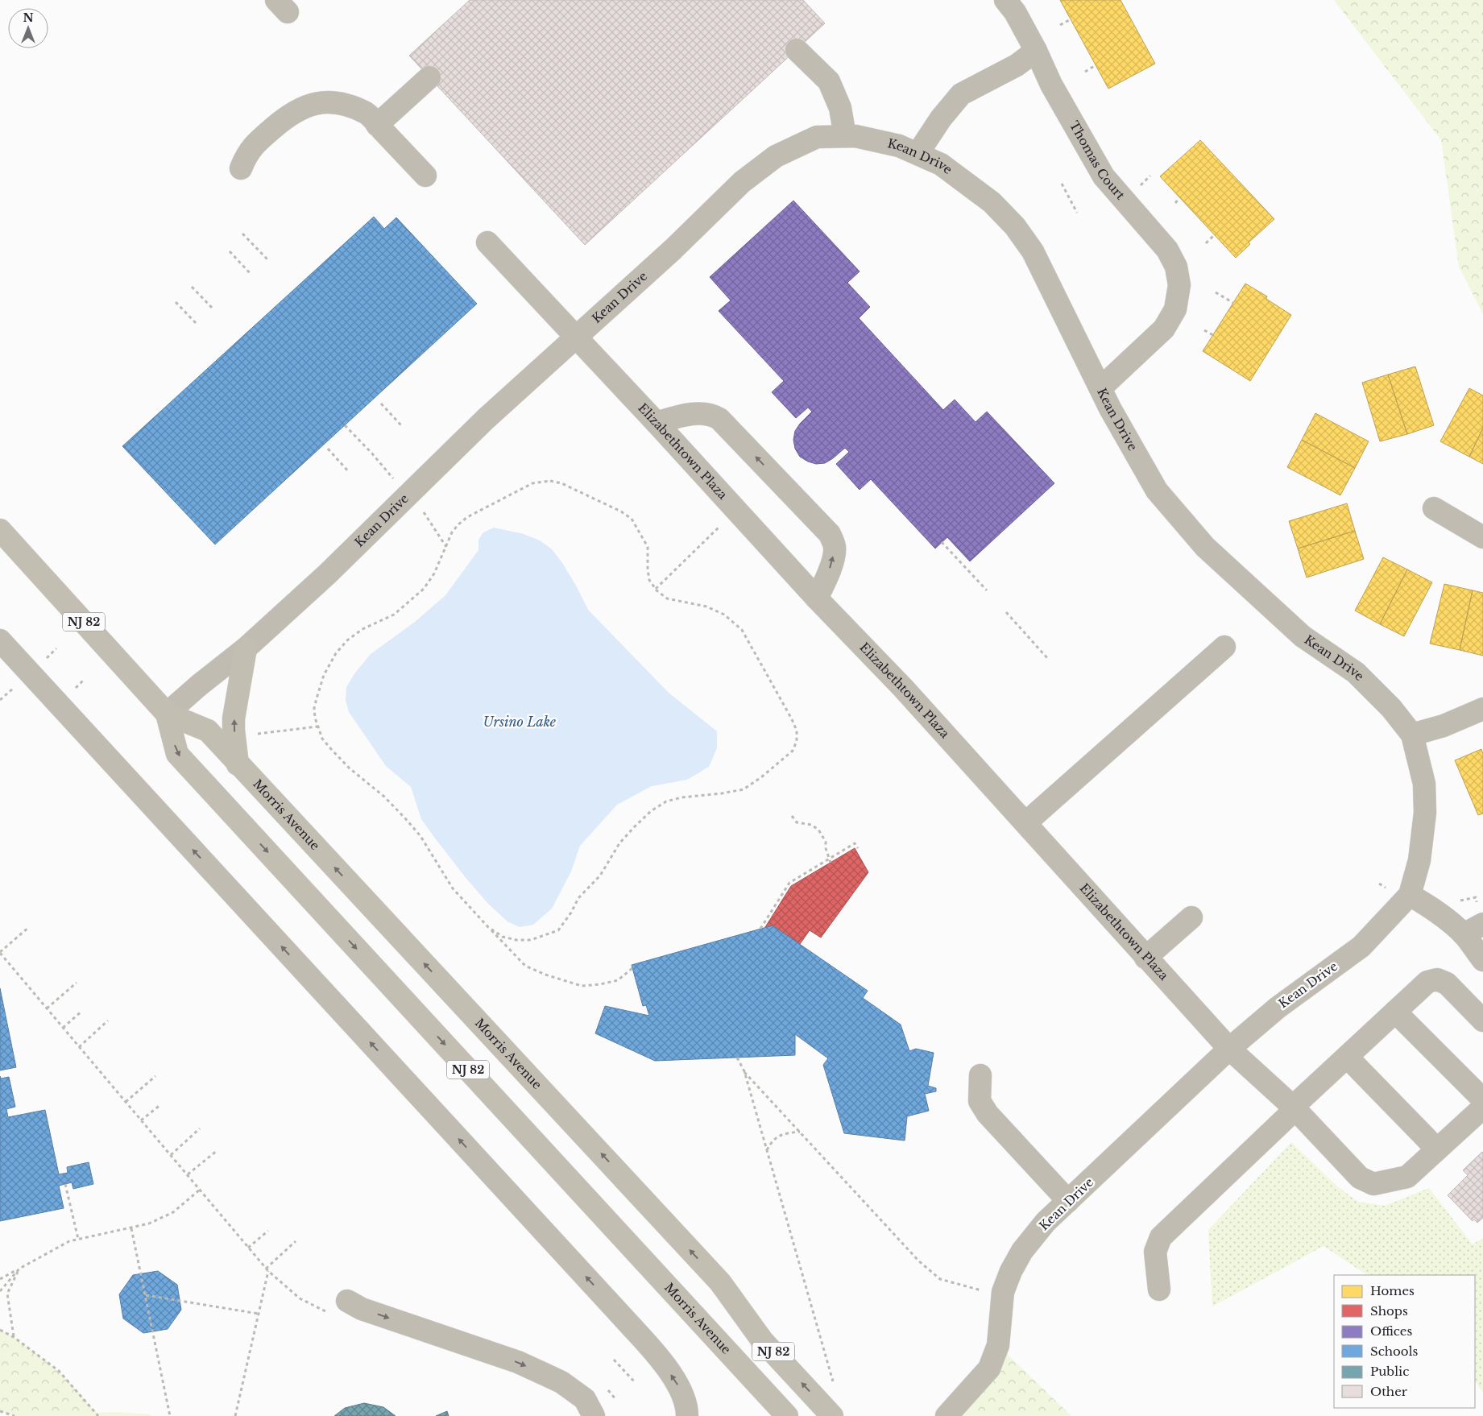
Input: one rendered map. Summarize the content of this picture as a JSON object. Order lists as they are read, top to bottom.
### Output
{
  "streets": {
    "main road": ["NJ 82", "Morris Avenue"],
    "street": ["Kean Drive", "Thomas Court", "Elizabethtown Plaza"]
  },
  "crossings": [
    ["Kean Drive", "Thomas Court"],
    ["Kean Drive", "Elizabethtown Plaza"],
    ["Kean Drive", "Morris Avenue"]
  ],
  "water": ["Ursino Lake"],
  "legend": [
    "Homes",
    "Shops",
    "Offices",
    "Schools",
    "Public",
    "Other"
  ],
  "north": "top"
}
